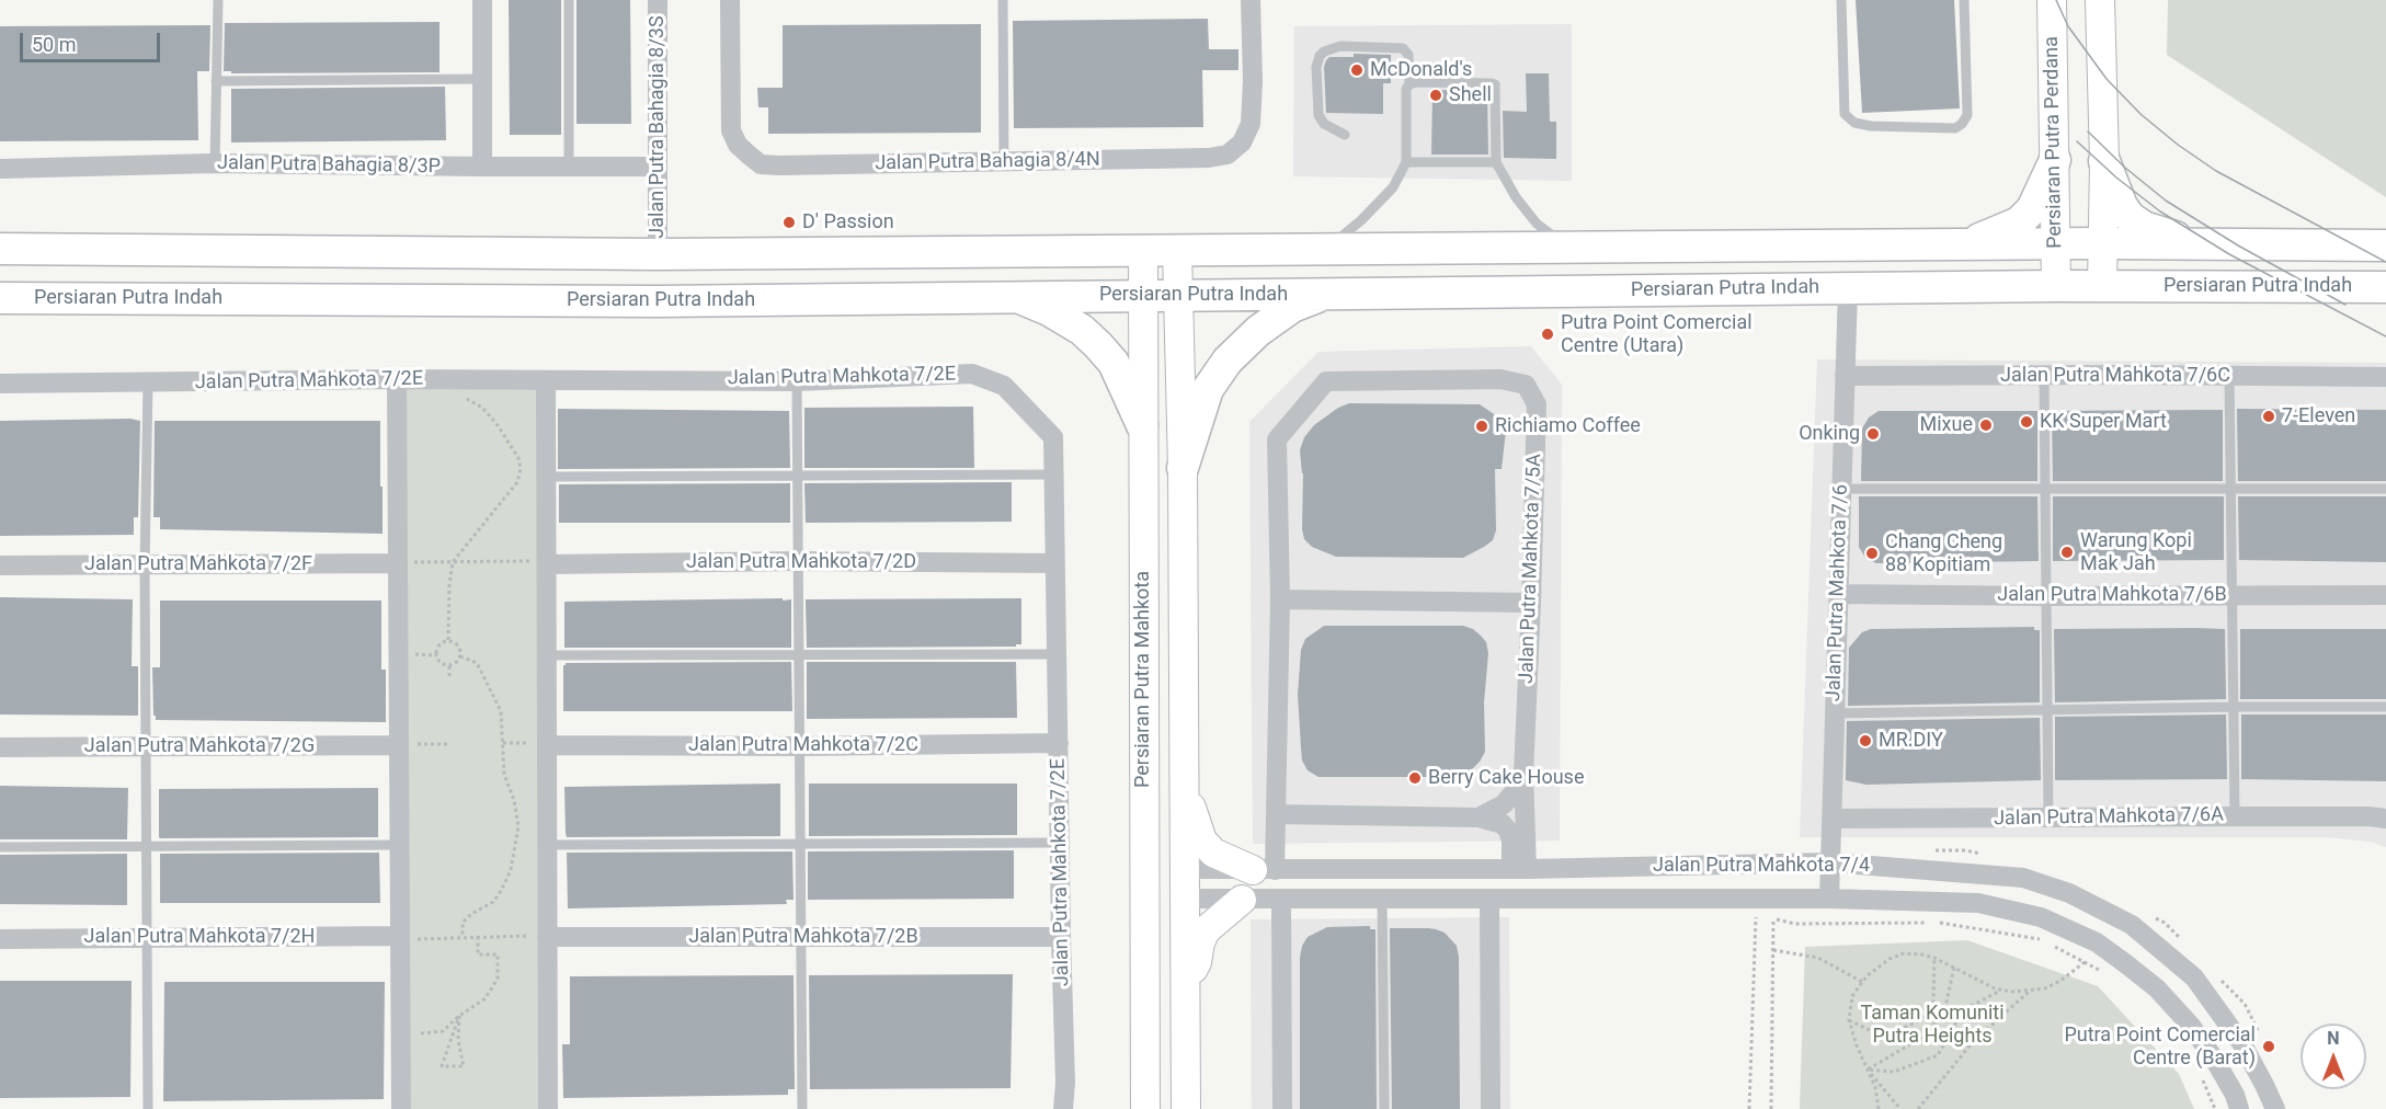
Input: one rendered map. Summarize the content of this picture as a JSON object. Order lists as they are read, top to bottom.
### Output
{
  "streets": {
    "main road": ["Persiaran Putra Indah"],
    "street": [
      "Jalan Putra Bahagia 8/3S",
      "Persiaran Putra Perdana",
      "Jalan Putra Bahagia 8/4N",
      "Jalan Putra Bahagia 8/3P",
      "Jalan Putra Mahkota 7/6C",
      "Jalan Putra Mahkota 7/2E",
      "Jalan Putra Mahkota 7/2D",
      "Jalan Putra Mahkota 7/2F",
      "Jalan Putra Mahkota 7/5A",
      "Jalan Putra Mahkota 7/6",
      "Jalan Putra Mahkota 7/6B",
      "Persiaran Putra Mahkota",
      "Jalan Putra Mahkota 7/2C",
      "Jalan Putra Mahkota 7/2G",
      "Jalan Putra Mahkota 7/6A",
      "Jalan Putra Mahkota 7/4",
      "Jalan Putra Mahkota 7/2H",
      "Jalan Putra Mahkota 7/2B"
    ]
  },
  "crossings": [
    ["Jalan Putra Bahagia 8/3S", "Jalan Putra Bahagia 8/3P"],
    ["Jalan Putra Bahagia 8/3S", "Persiaran Putra Indah"],
    ["Persiaran Putra Perdana", "Persiaran Putra Indah"],
    ["Persiaran Putra Indah", "Jalan Putra Mahkota 7/6"],
    ["Persiaran Putra Indah", "Persiaran Putra Mahkota"],
    ["Jalan Putra Mahkota 7/6C", "Jalan Putra Mahkota 7/6"],
    ["Jalan Putra Mahkota 7/2E", "Jalan Putra Mahkota 7/2D"],
    ["Jalan Putra Mahkota 7/2E", "Jalan Putra Mahkota 7/2C"],
    ["Jalan Putra Mahkota 7/2E", "Jalan Putra Mahkota 7/2B"],
    ["Jalan Putra Mahkota 7/5A", "Jalan Putra Mahkota 7/4"],
    ["Jalan Putra Mahkota 7/6", "Jalan Putra Mahkota 7/6B"],
    ["Jalan Putra Mahkota 7/6", "Jalan Putra Mahkota 7/6A"],
    ["Jalan Putra Mahkota 7/6", "Jalan Putra Mahkota 7/4"],
    ["Persiaran Putra Mahkota", "Jalan Putra Mahkota 7/4"]
  ],
  "parks": ["Taman Komuniti Putra Heights"],
  "places": [
    "McDonald's",
    "Shell",
    "D' Passion",
    "Putra Point Comercial Centre (Utara)",
    "7-Eleven",
    "KK Super Mart",
    "Mixue",
    "Richiamo Coffee",
    "Onking",
    "Warung Kopi Mak Jah",
    "Chang Cheng 88 Kopitiam",
    "MR.DIY",
    "Berry Cake House",
    "Putra Point Comercial Centre (Barat)"
  ],
  "scale_bar": "50 m",
  "north": "top"
}
